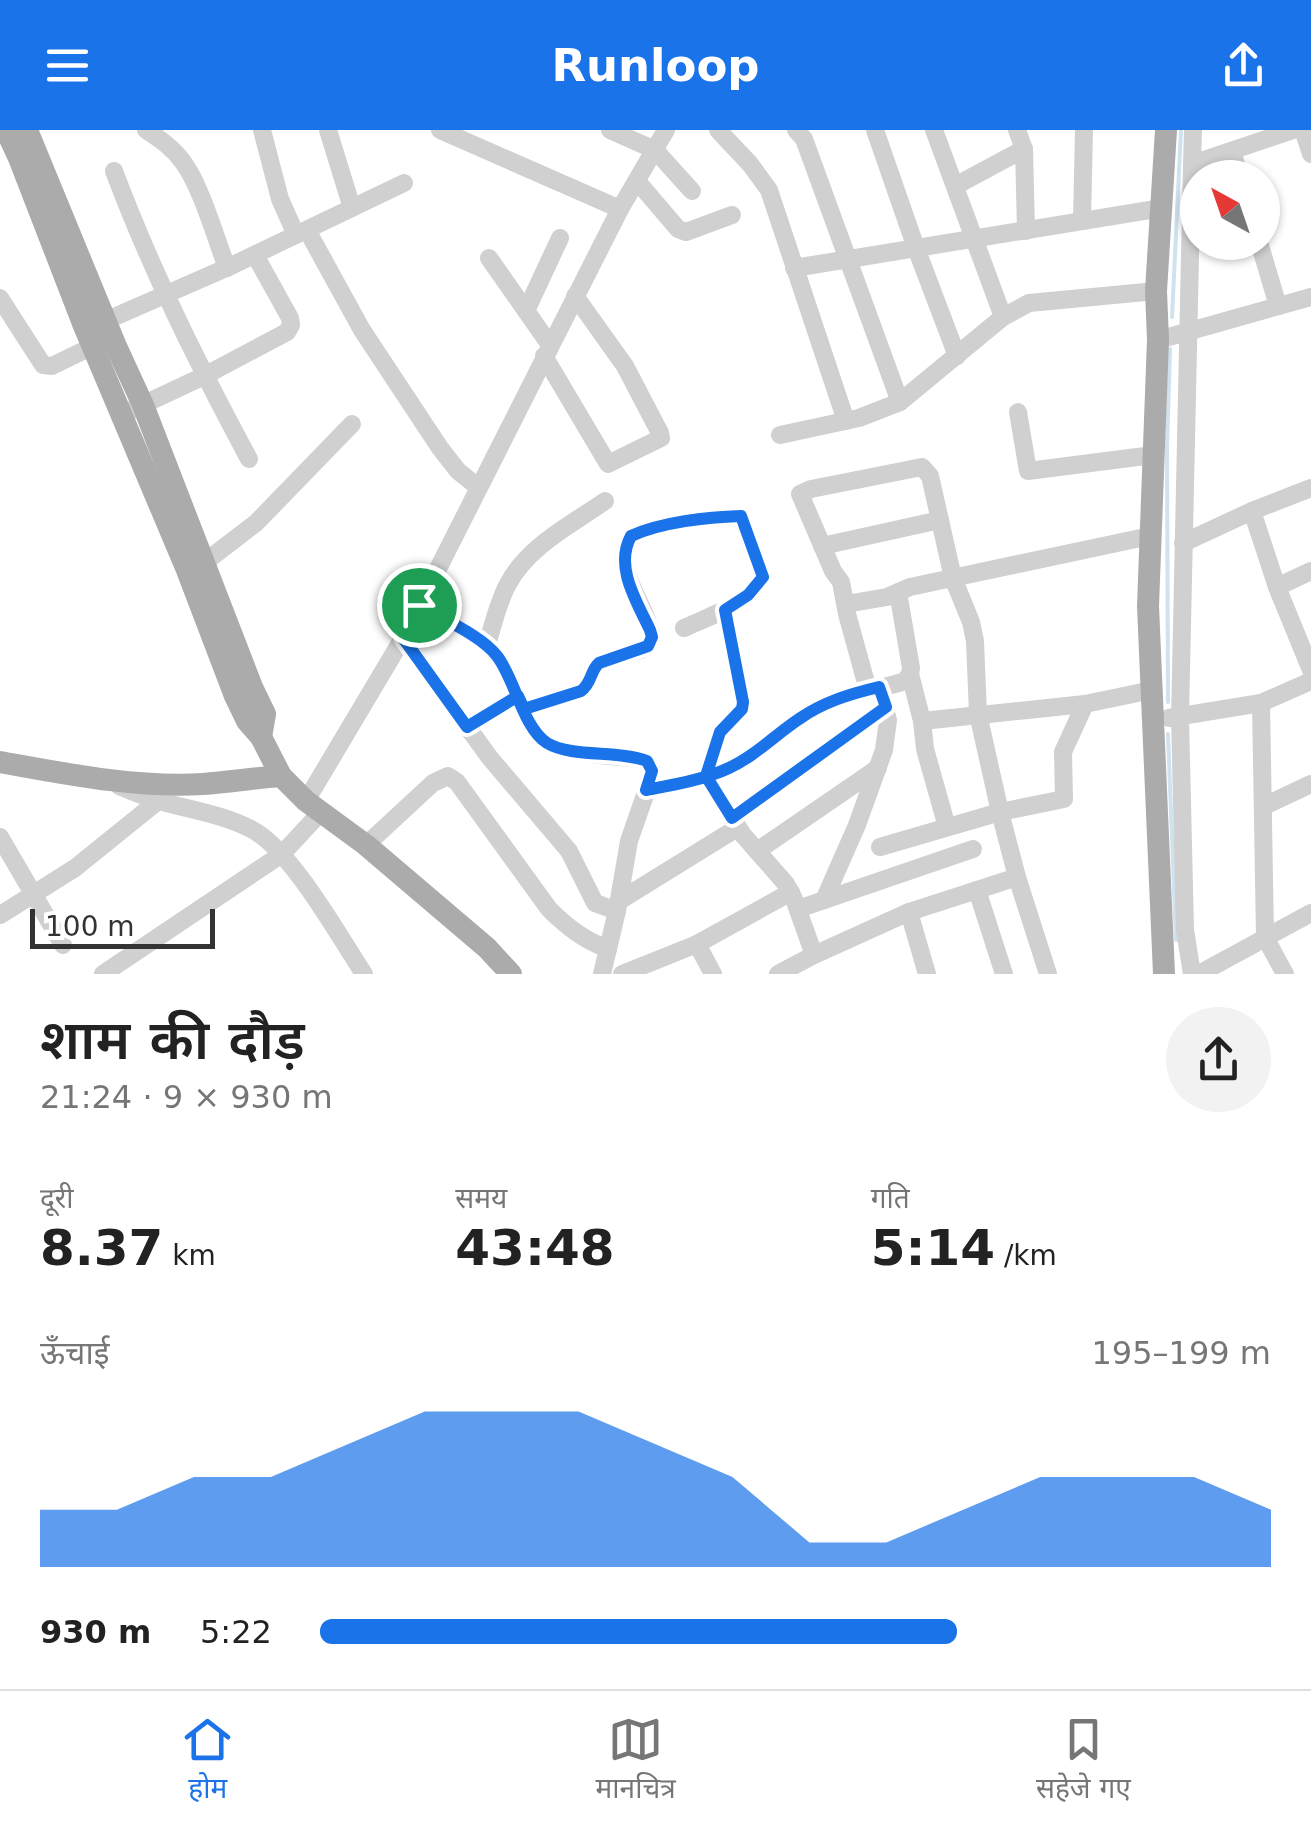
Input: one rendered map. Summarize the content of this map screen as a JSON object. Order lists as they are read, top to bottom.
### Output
{
  "scale_bar": "100 m",
  "north": "top left",
  "page": {
    "header": "Runloop",
    "scale": "100 m",
    "heading": ["शाम की दौड़", "21:24 · 9 × 930 m"],
    "stats": [
      ["दूरी", "8.37 km"],
      ["समय", "43:48"],
      ["गति", "5:14 /km"]
    ],
    "chart": ["ऊँचाई", "195–199 m"],
    "list": [
      {
        "name": "930 m",
        "note": "5:22"
      }
    ],
    "tabs": ["होम", "मानचित्र", "सहेजे गए"]
  }
}
